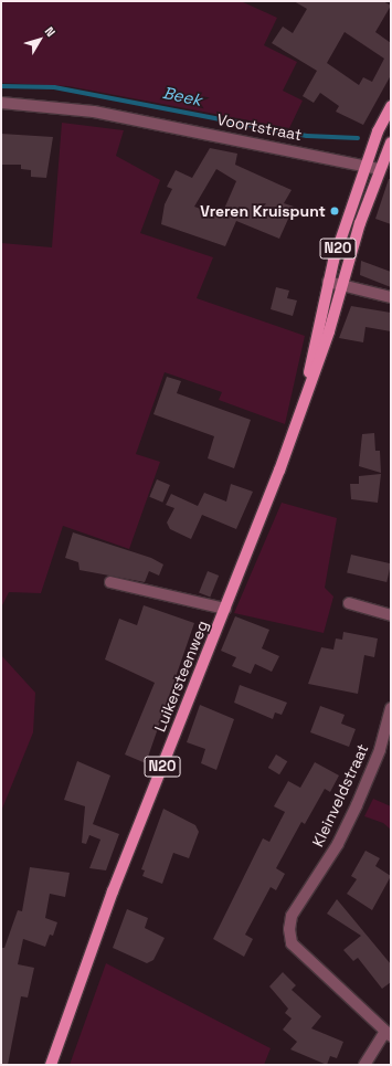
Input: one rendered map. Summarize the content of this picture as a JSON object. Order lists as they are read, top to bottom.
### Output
{
  "streets": {
    "main road": ["N20", "Luikersteenweg"],
    "street": ["Voortstraat", "Kleinveldstraat"]
  },
  "crossings": [
    ["Voortstraat", "Luikersteenweg"]
  ],
  "water": ["Beek"],
  "places": ["Vreren Kruispunt"],
  "north": "top right"
}
